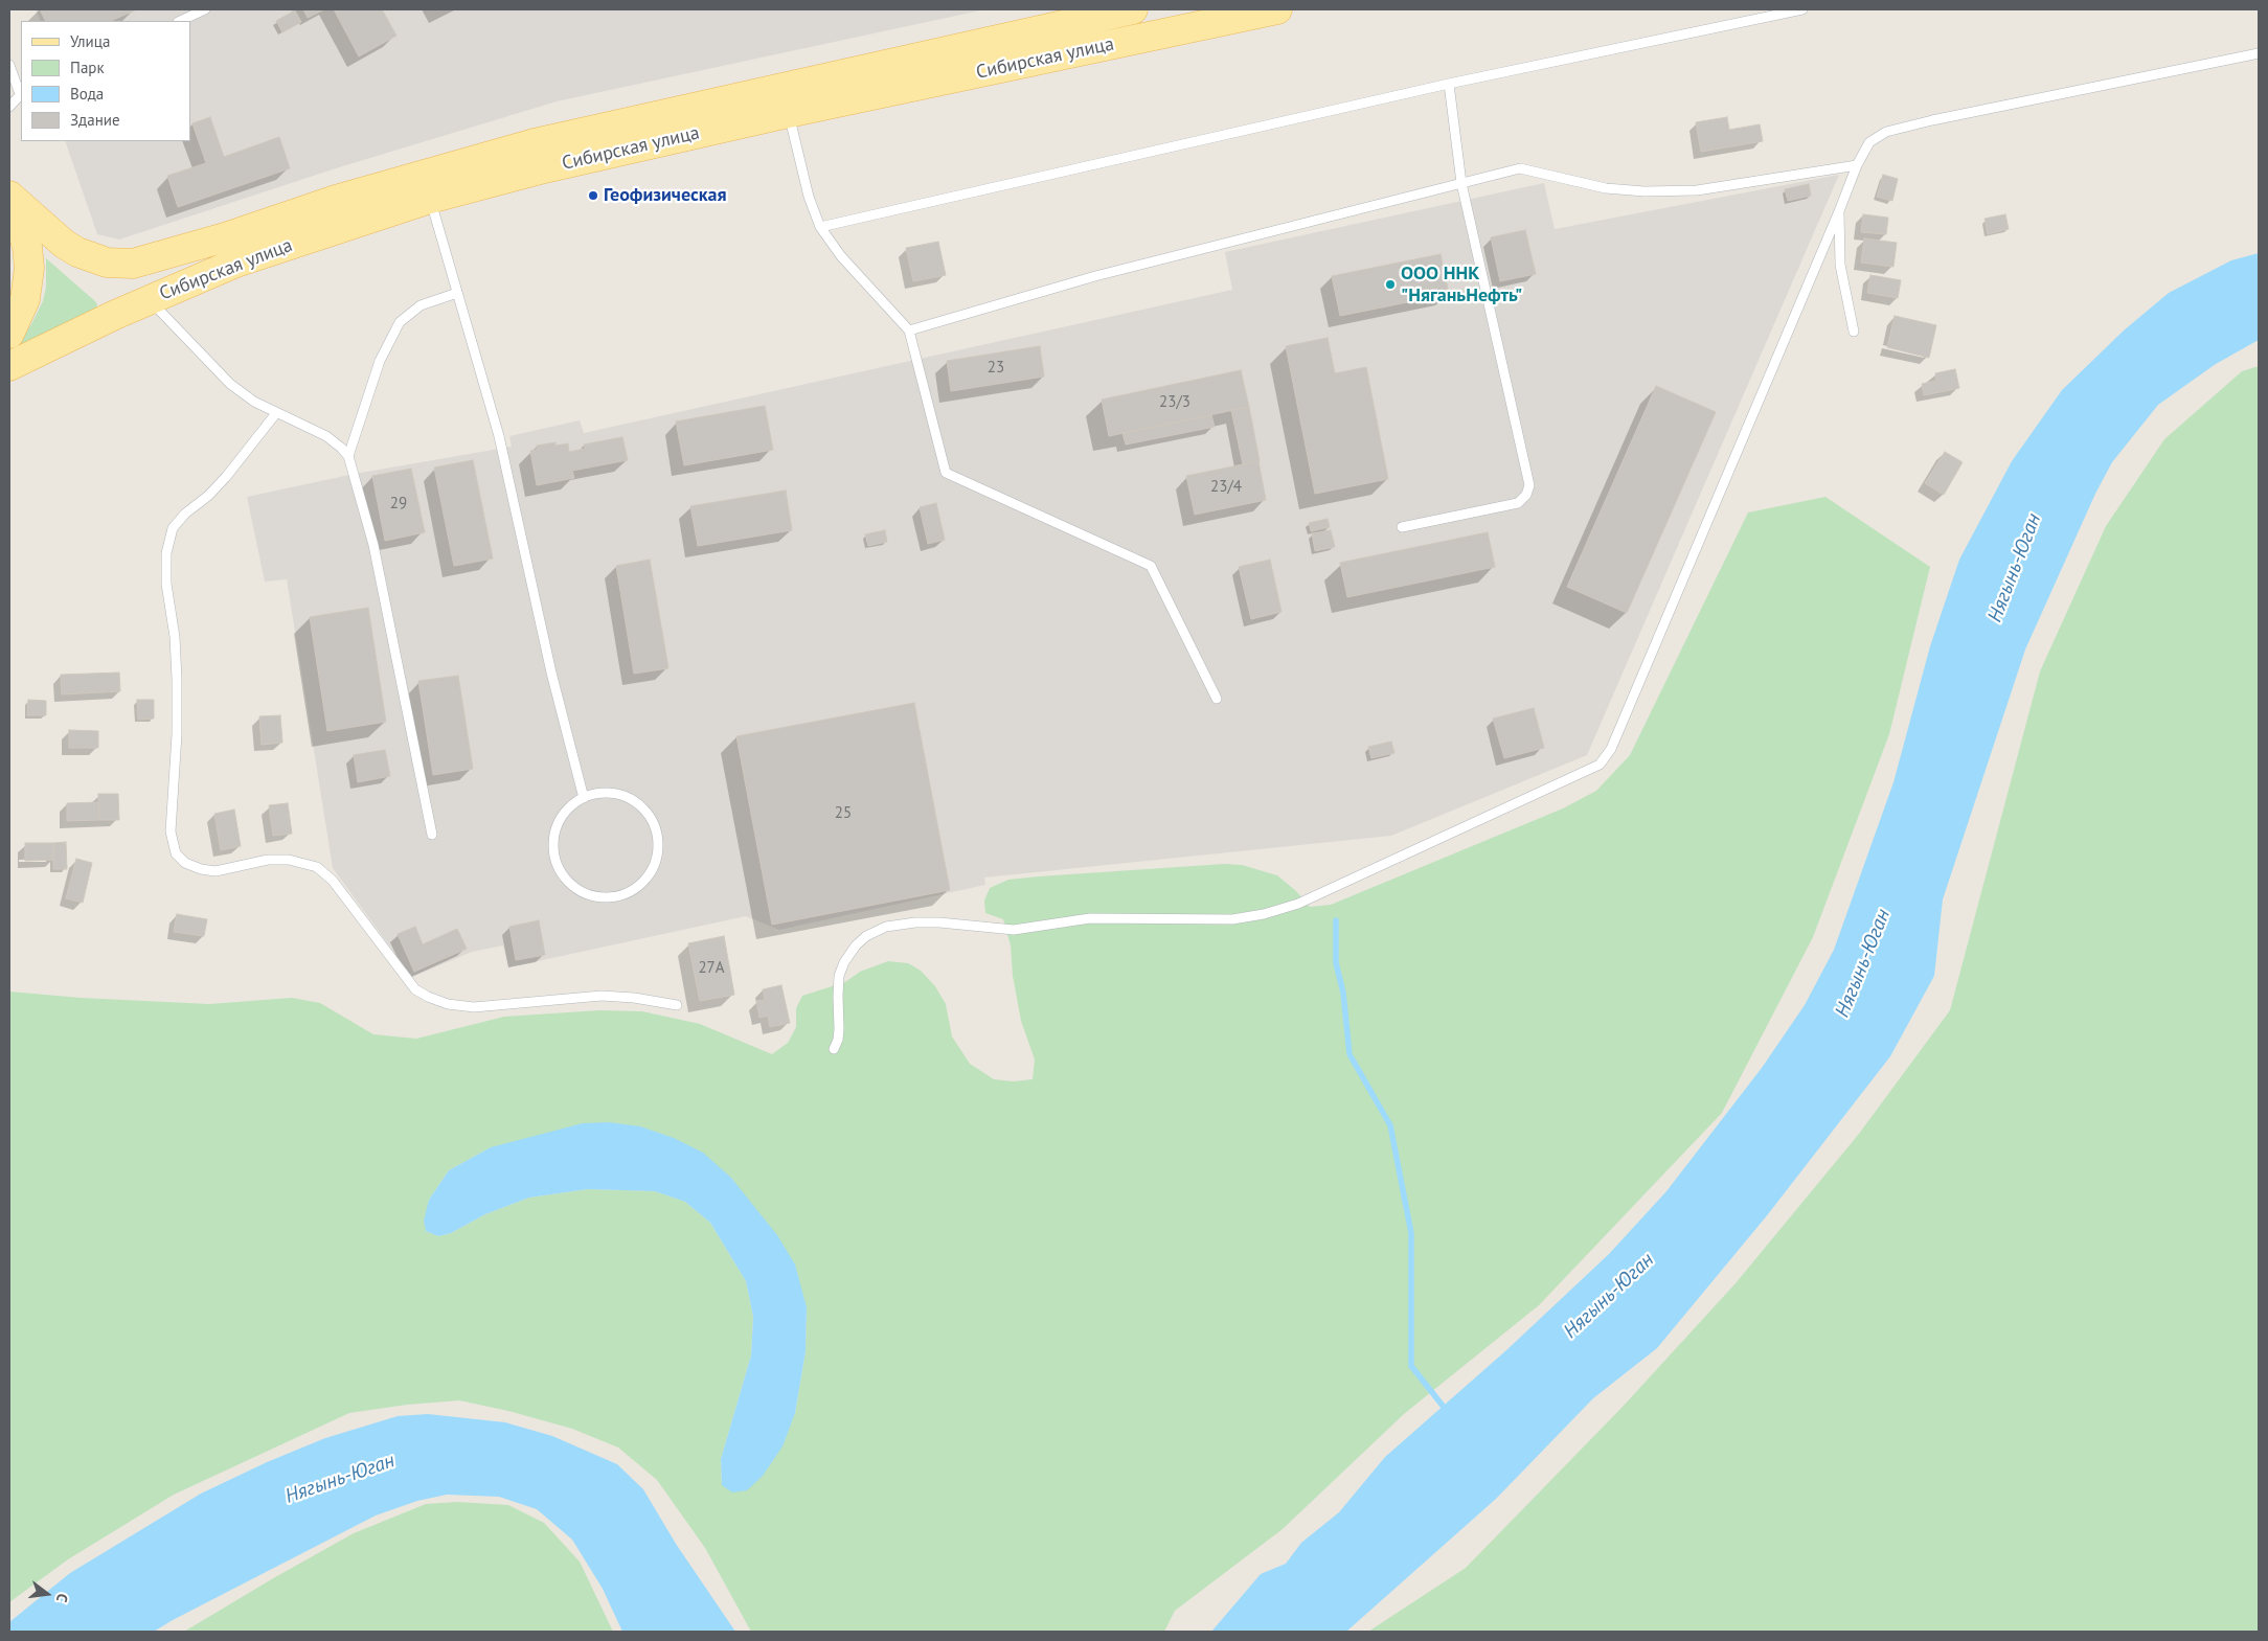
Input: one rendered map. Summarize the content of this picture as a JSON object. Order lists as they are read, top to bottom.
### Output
{
  "streets": {
    "main road": ["Сибирская улица"]
  },
  "water": ["Нягынь-Юган"],
  "places": ["Геофизическая", "ООО ННК \"НяганьНефть\""],
  "house_numbers": [
    "23",
    "23/3",
    "23/4",
    "29",
    "25",
    "27А"
  ],
  "legend": [
    "Улица",
    "Парк",
    "Вода",
    "Здание"
  ],
  "north": "right"
}
